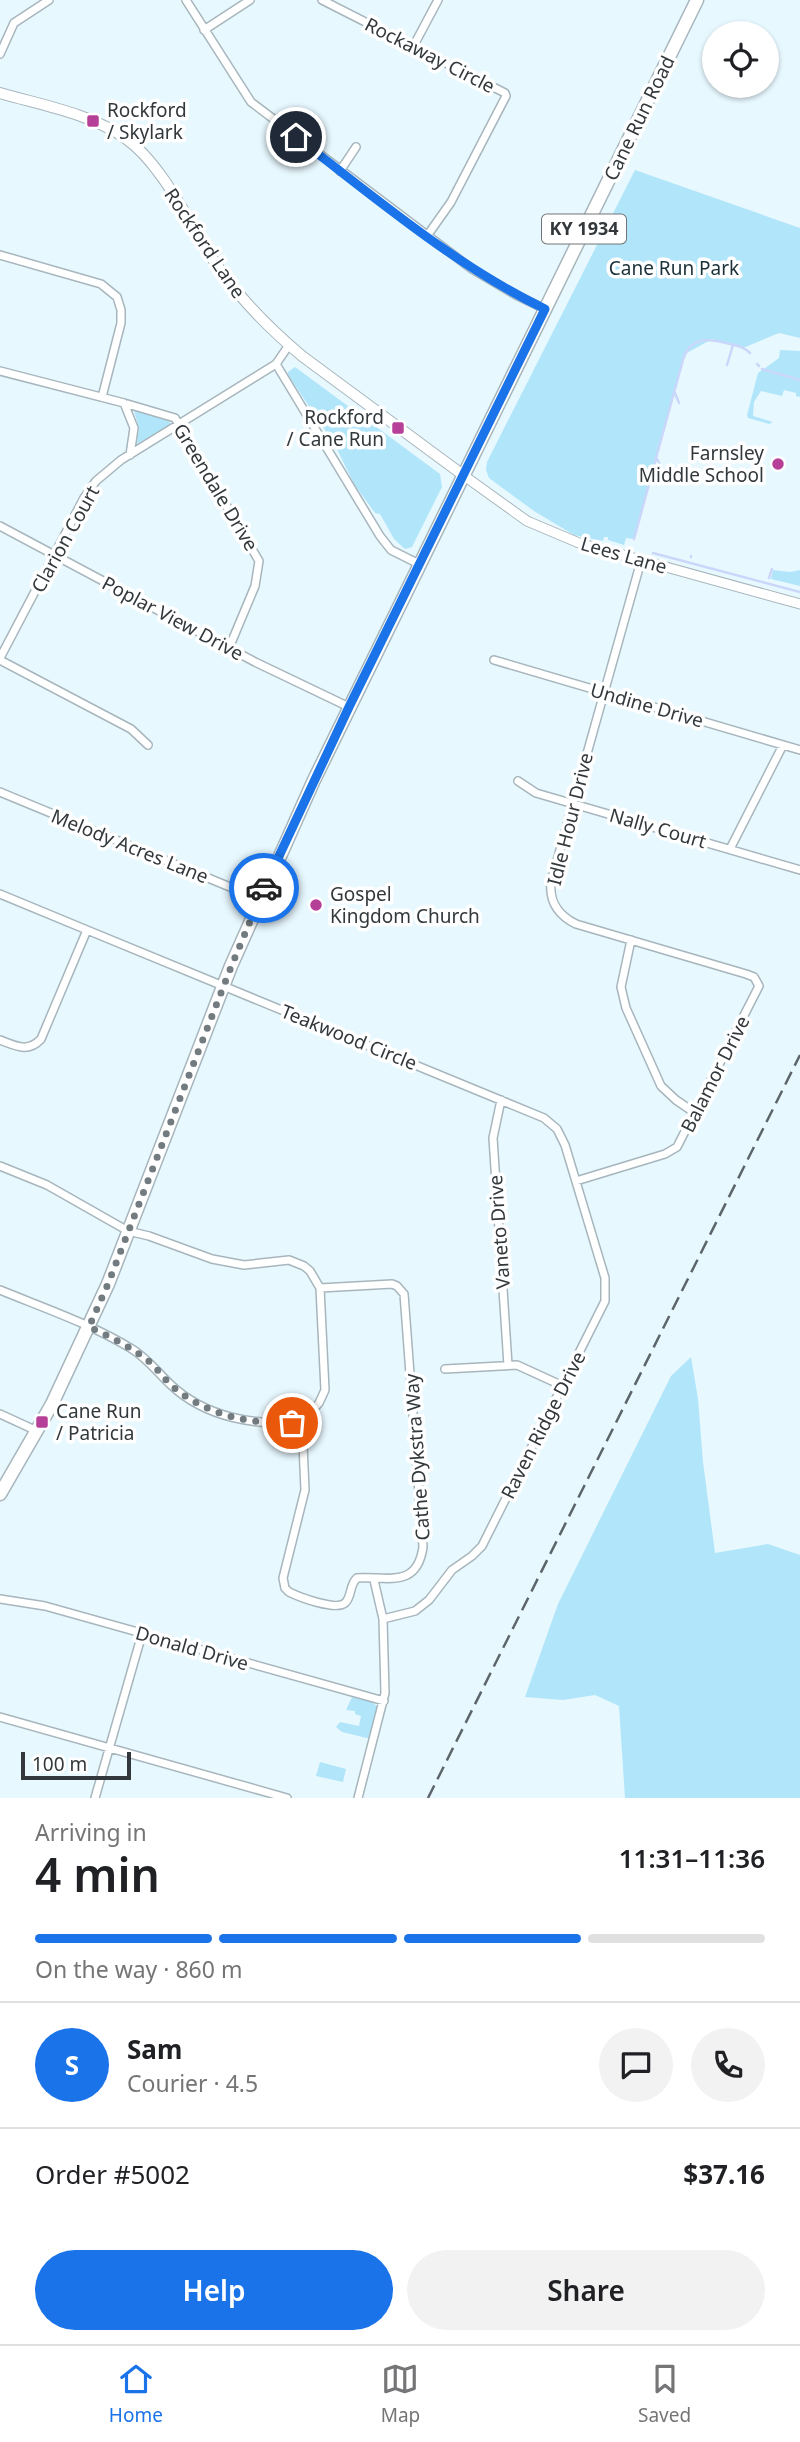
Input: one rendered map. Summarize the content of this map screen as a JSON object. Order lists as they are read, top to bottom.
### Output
{
  "streets": {
    "highway": ["Cane Run Road", "KY 1934"],
    "main road": ["Rockford Lane"],
    "street": [
      "Rockaway Circle",
      "Greendale Drive",
      "Clarion Court",
      "Lees Lane",
      "Poplar View Drive",
      "Undine Drive",
      "Idle Hour Drive",
      "Nally Court",
      "Melody Acres Lane",
      "Teakwood Circle",
      "Balamor Drive",
      "Vaneto Drive",
      "Raven Ridge Drive",
      "Cathe Dykstra Way",
      "Donald Drive"
    ]
  },
  "crossings": [
    ["Cane Run Road", "Rockford Lane"],
    ["Cane Run Road", "Lees Lane"],
    ["Cane Run Road", "Poplar View Drive"],
    ["Cane Run Road", "Melody Acres Lane"],
    ["Cane Run Road", "Teakwood Circle"],
    ["Rockford Lane", "Clarion Court"],
    ["Rockford Lane", "Lees Lane"],
    ["Greendale Drive", "Clarion Court"],
    ["Greendale Drive", "Poplar View Drive"],
    ["Clarion Court", "Poplar View Drive"],
    ["Lees Lane", "Idle Hour Drive"],
    ["Undine Drive", "Idle Hour Drive"],
    ["Idle Hour Drive", "Nally Court"],
    ["Idle Hour Drive", "Balamor Drive"],
    ["Teakwood Circle", "Balamor Drive"],
    ["Teakwood Circle", "Vaneto Drive"],
    ["Teakwood Circle", "Raven Ridge Drive"],
    ["Balamor Drive", "Raven Ridge Drive"]
  ],
  "parks": ["Cane Run Park"],
  "places": {
    "transit": ["Rockford / Skylark", "Rockford / Cane Run", "Cane Run / Patricia"],
    "other": ["Farnsley Middle School", "Gospel Kingdom Church"]
  },
  "scale_bar": "100 m",
  "page": {
    "scale": "100 m",
    "heading": ["4 min", "Arriving in", "11:31–11:36"],
    "panel": [
      "Sam",
      "Courier · 4.5",
      "Order #5002",
      "$37.16"
    ],
    "bar": "On the way · 860 m",
    "round": "S",
    "buttons": ["Help", "Share"],
    "tabs": ["Home", "Map", "Saved"]
  }
}
